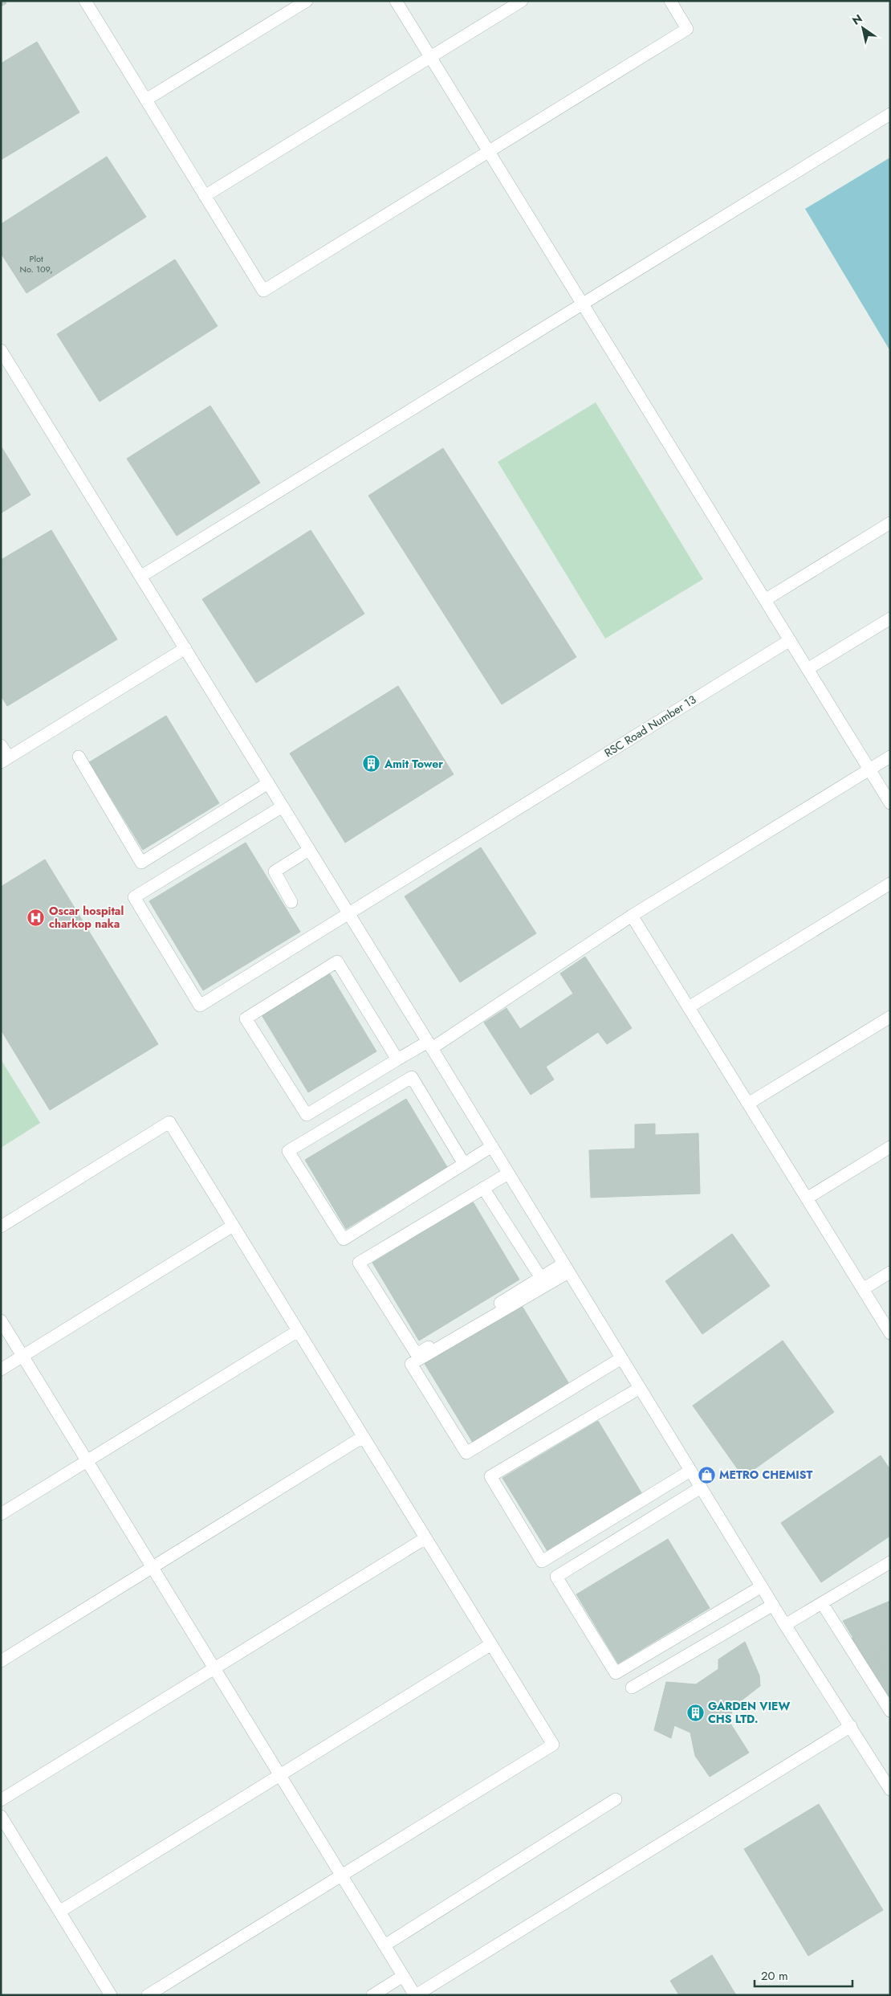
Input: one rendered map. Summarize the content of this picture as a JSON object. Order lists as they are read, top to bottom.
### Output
{
  "streets": {
    "street": ["RSC Road Number 13"]
  },
  "places": {
    "building": ["Amit Tower", "GARDEN VIEW CHS LTD."],
    "hospital": ["Oscar hospital charkop naka"],
    "shop": ["METRO CHEMIST"]
  },
  "house_numbers": ["Plot No. 109,"],
  "scale_bar": "20 m",
  "north": "top left"
}
